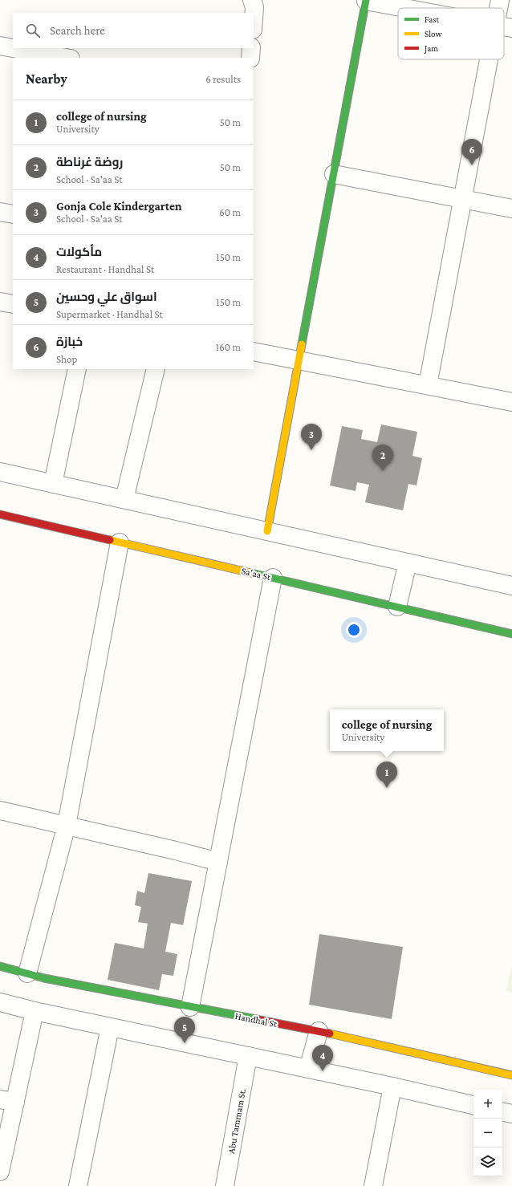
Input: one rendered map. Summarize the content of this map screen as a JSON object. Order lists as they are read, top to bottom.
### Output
{
  "streets": {
    "street": ["Sa'aa St", "Handhal St", "Abu Tammam St."]
  },
  "legend": ["Fast", "Slow", "Jam"],
  "page": {
    "search": "Search here",
    "heading": ["Nearby", "6 results"],
    "list": [
      {
        "mark": "1",
        "name": "college of nursing",
        "note": "University",
        "value": "50 m"
      },
      {
        "mark": "2",
        "name": "روضة غرناطة",
        "note": "School · Sa'aa St",
        "value": "50 m"
      },
      {
        "mark": "3",
        "name": "Gonja Cole Kindergarten",
        "note": "School · Sa'aa St",
        "value": "60 m"
      },
      {
        "mark": "4",
        "name": "مأكولات",
        "note": "Restaurant · Handhal St",
        "value": "150 m"
      },
      {
        "mark": "5",
        "name": "اسواق علي وحسين",
        "note": "Supermarket · Handhal St",
        "value": "150 m"
      },
      {
        "mark": "6",
        "name": "خبازة",
        "note": "Shop",
        "value": "160 m"
      }
    ],
    "pins": [
      "6",
      "3",
      "2",
      "1",
      "5",
      "4"
    ],
    "popup": ["college of nursing", "University"],
    "map_buttons": ["+", "−"]
  }
}
